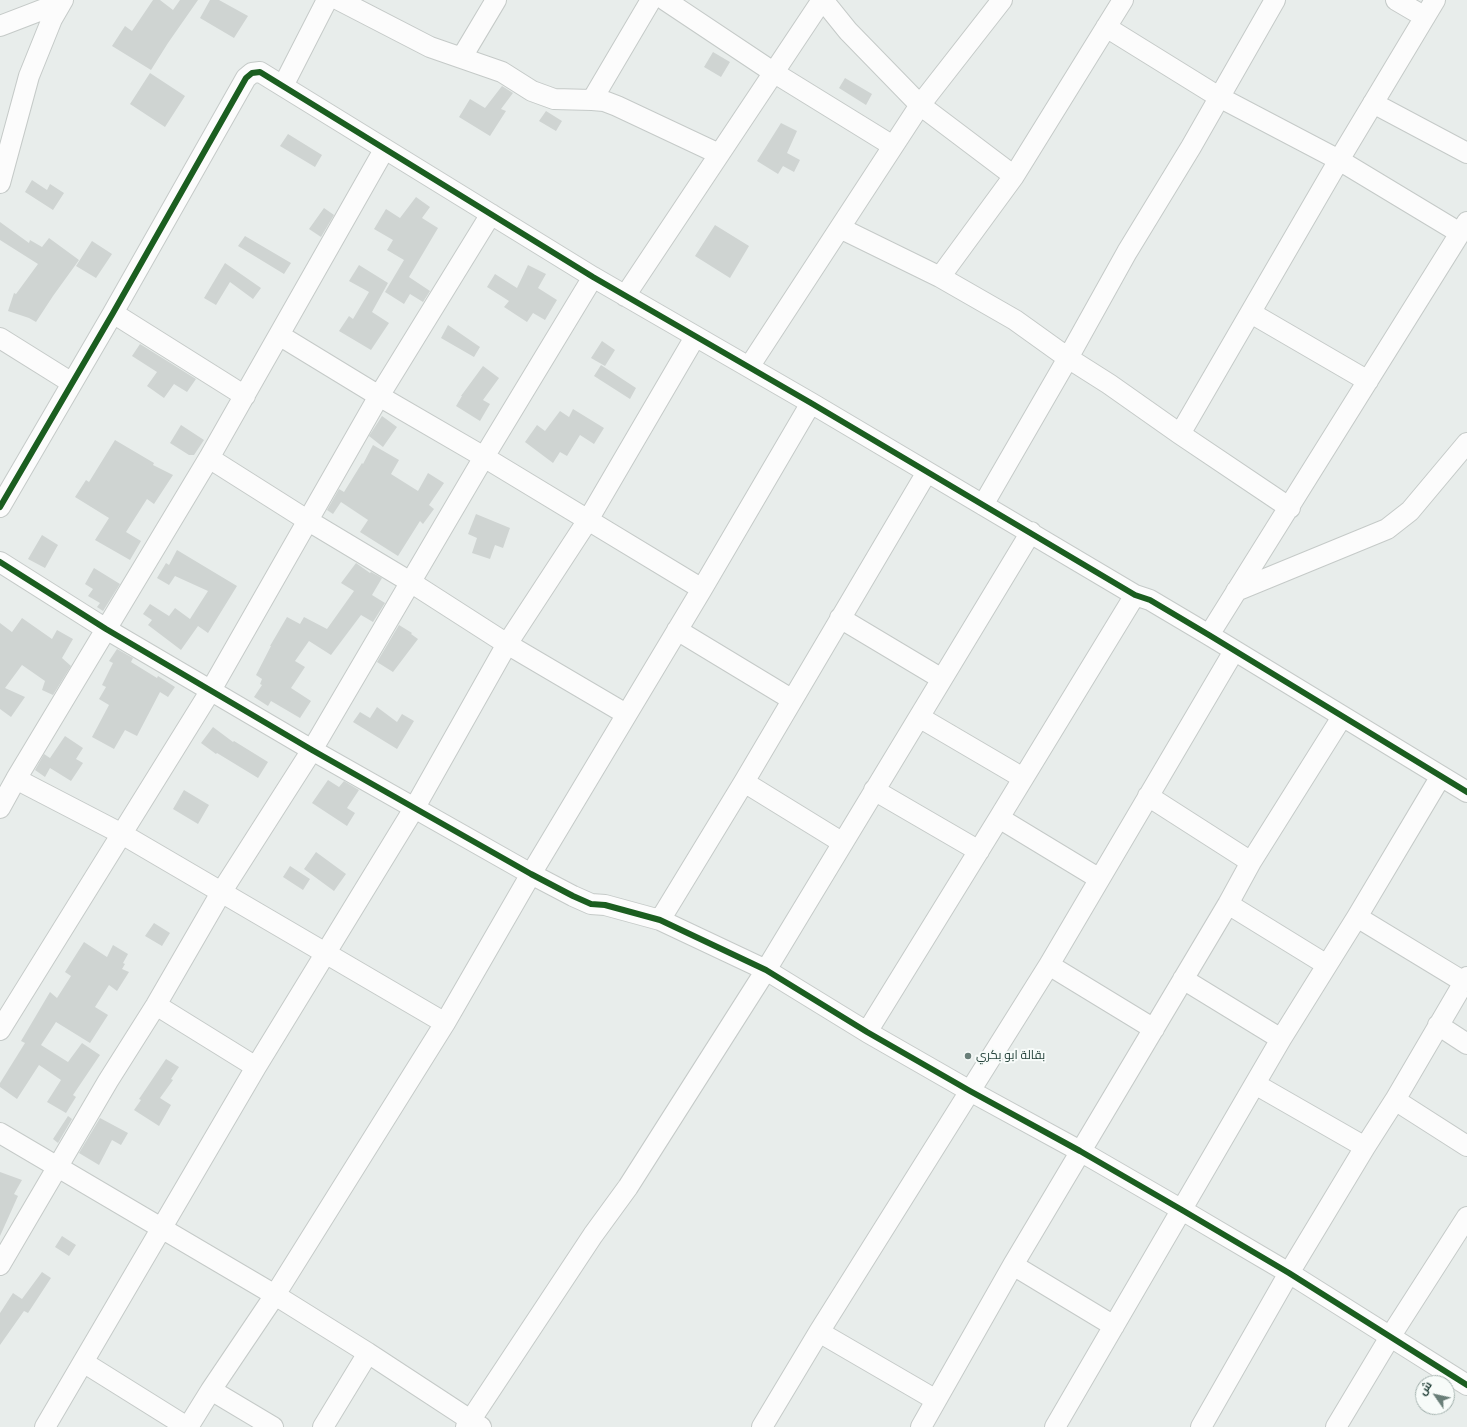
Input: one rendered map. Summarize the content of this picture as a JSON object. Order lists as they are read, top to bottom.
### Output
{
  "places": ["بقالة ابو بكري"],
  "north": "top left"
}
